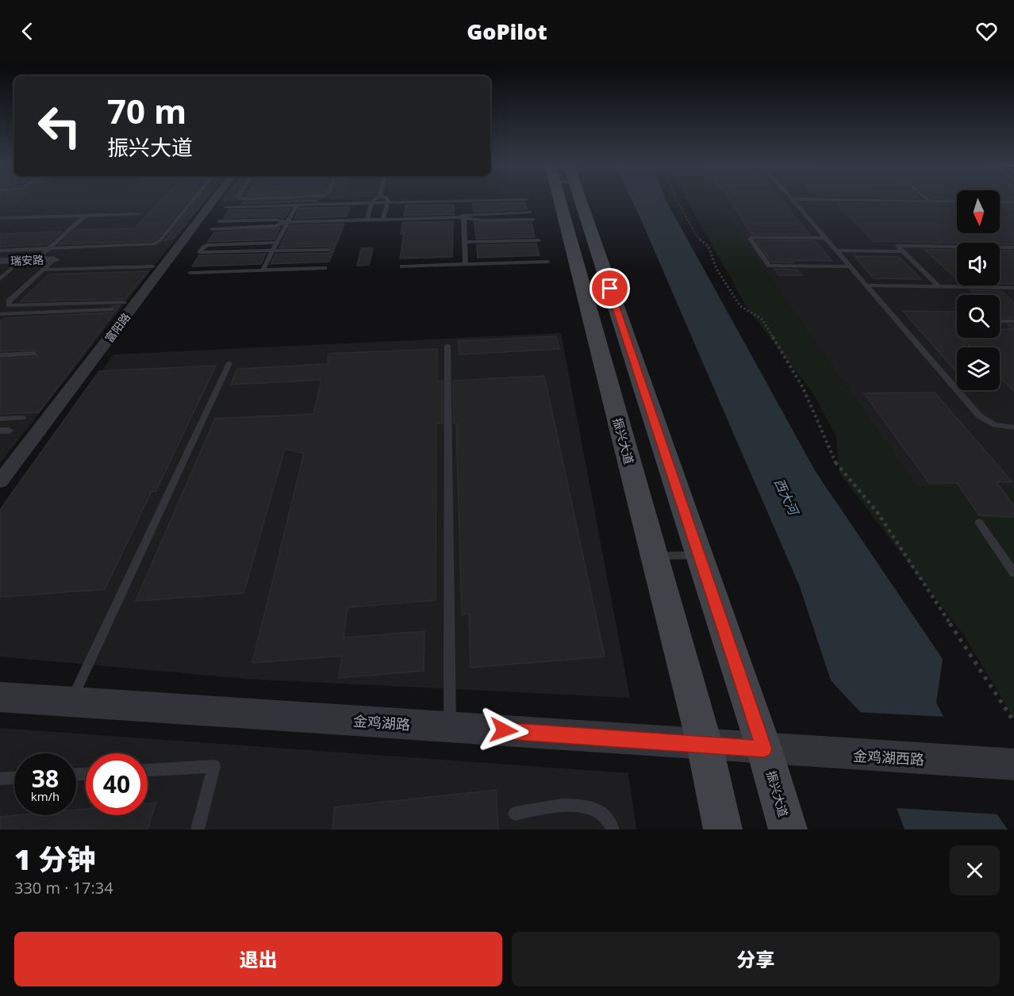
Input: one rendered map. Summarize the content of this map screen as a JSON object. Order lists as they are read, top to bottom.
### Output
{
  "streets": {
    "main road": ["振兴大道"],
    "street": [
      "瑞安路",
      "富阳路",
      "金鸡湖路",
      "金鸡湖西路"
    ]
  },
  "crossings": [
    ["振兴大道", "金鸡湖路"],
    ["振兴大道", "金鸡湖西路"],
    ["金鸡湖路", "金鸡湖西路"]
  ],
  "water": ["西大河"],
  "north": "bottom",
  "page": {
    "header": "GoPilot",
    "turn": ["70 m", "振兴大道"],
    "speed": "38 km/h",
    "limit": "40",
    "heading": ["1 分钟", "330 m · 17:34"],
    "buttons": ["退出", "分享"]
  }
}
